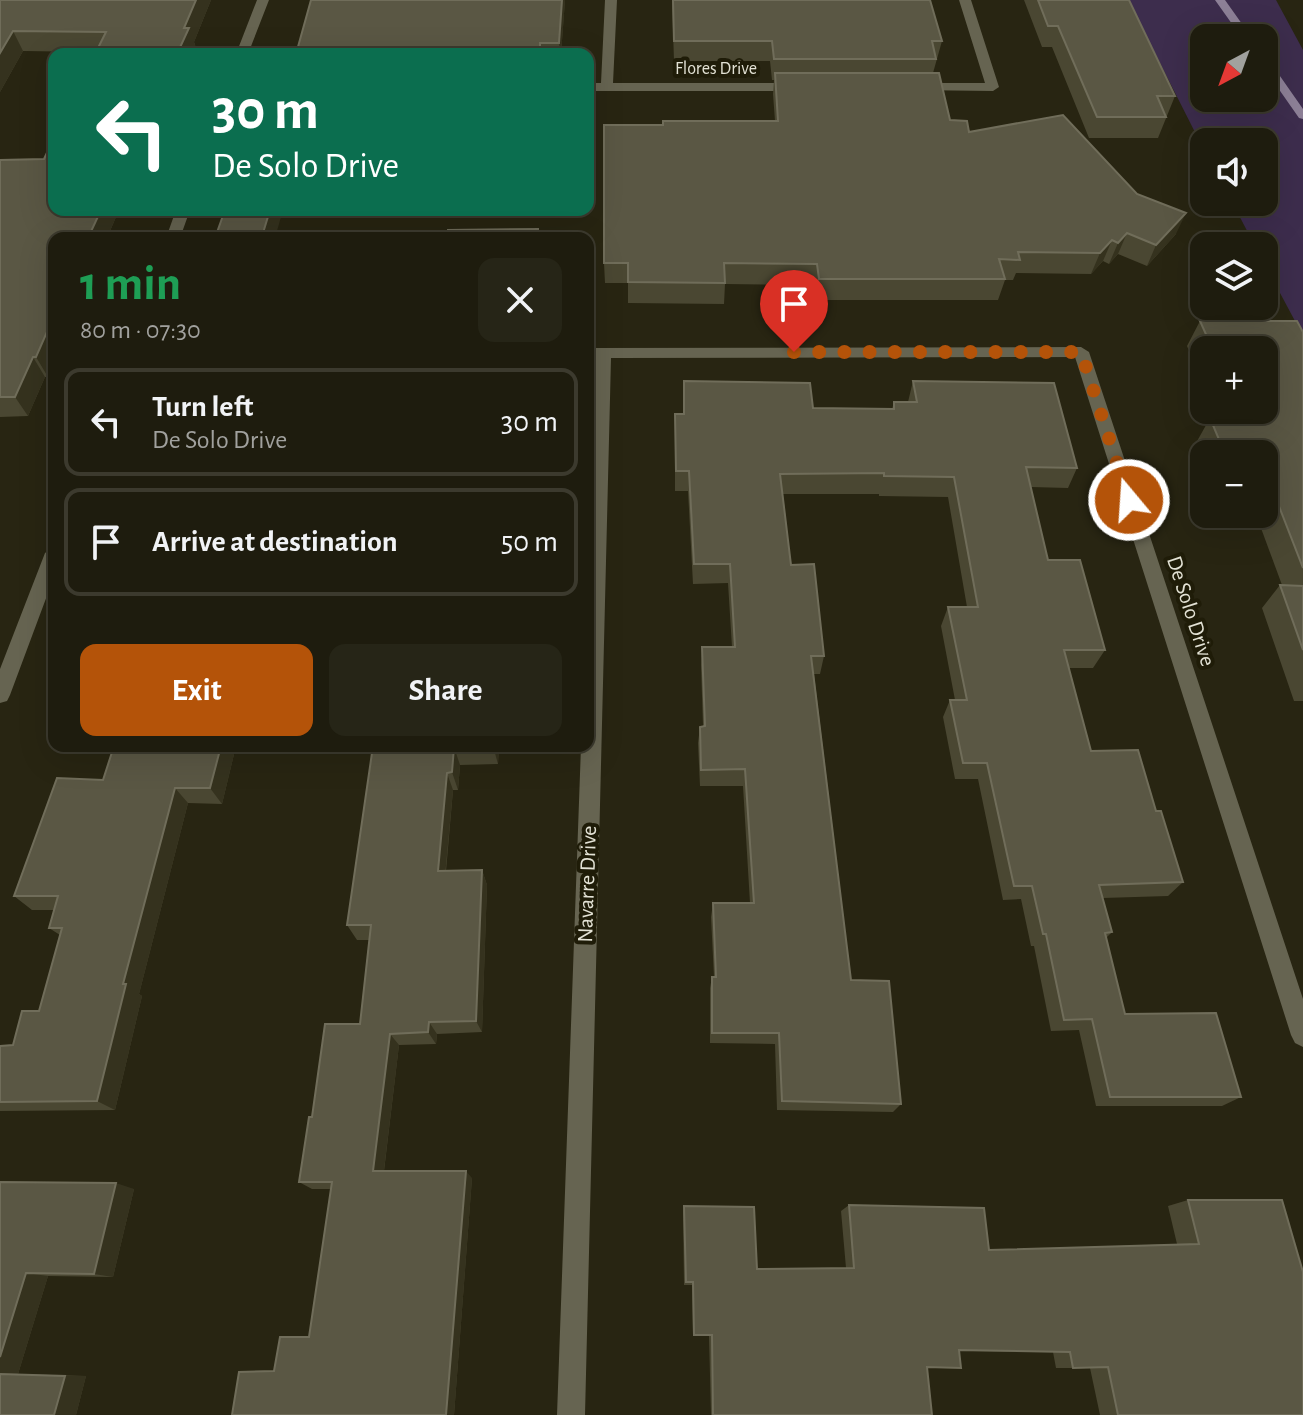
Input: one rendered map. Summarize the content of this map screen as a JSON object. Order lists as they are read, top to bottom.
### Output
{
  "streets": {
    "street": ["Flores Drive", "De Solo Drive", "Navarre Drive"]
  },
  "crossings": [
    ["De Solo Drive", "Navarre Drive"]
  ],
  "north": "bottom left",
  "page": {
    "map_buttons": ["+", "−"],
    "turn": ["30 m", "De Solo Drive"],
    "heading": ["1 min", "80 m · 07:30"],
    "list": [
      {
        "name": "Turn left",
        "note": "De Solo Drive",
        "value": "30 m"
      },
      {
        "name": "Arrive at destination",
        "value": "50 m"
      }
    ],
    "buttons": ["Exit", "Share"]
  }
}
